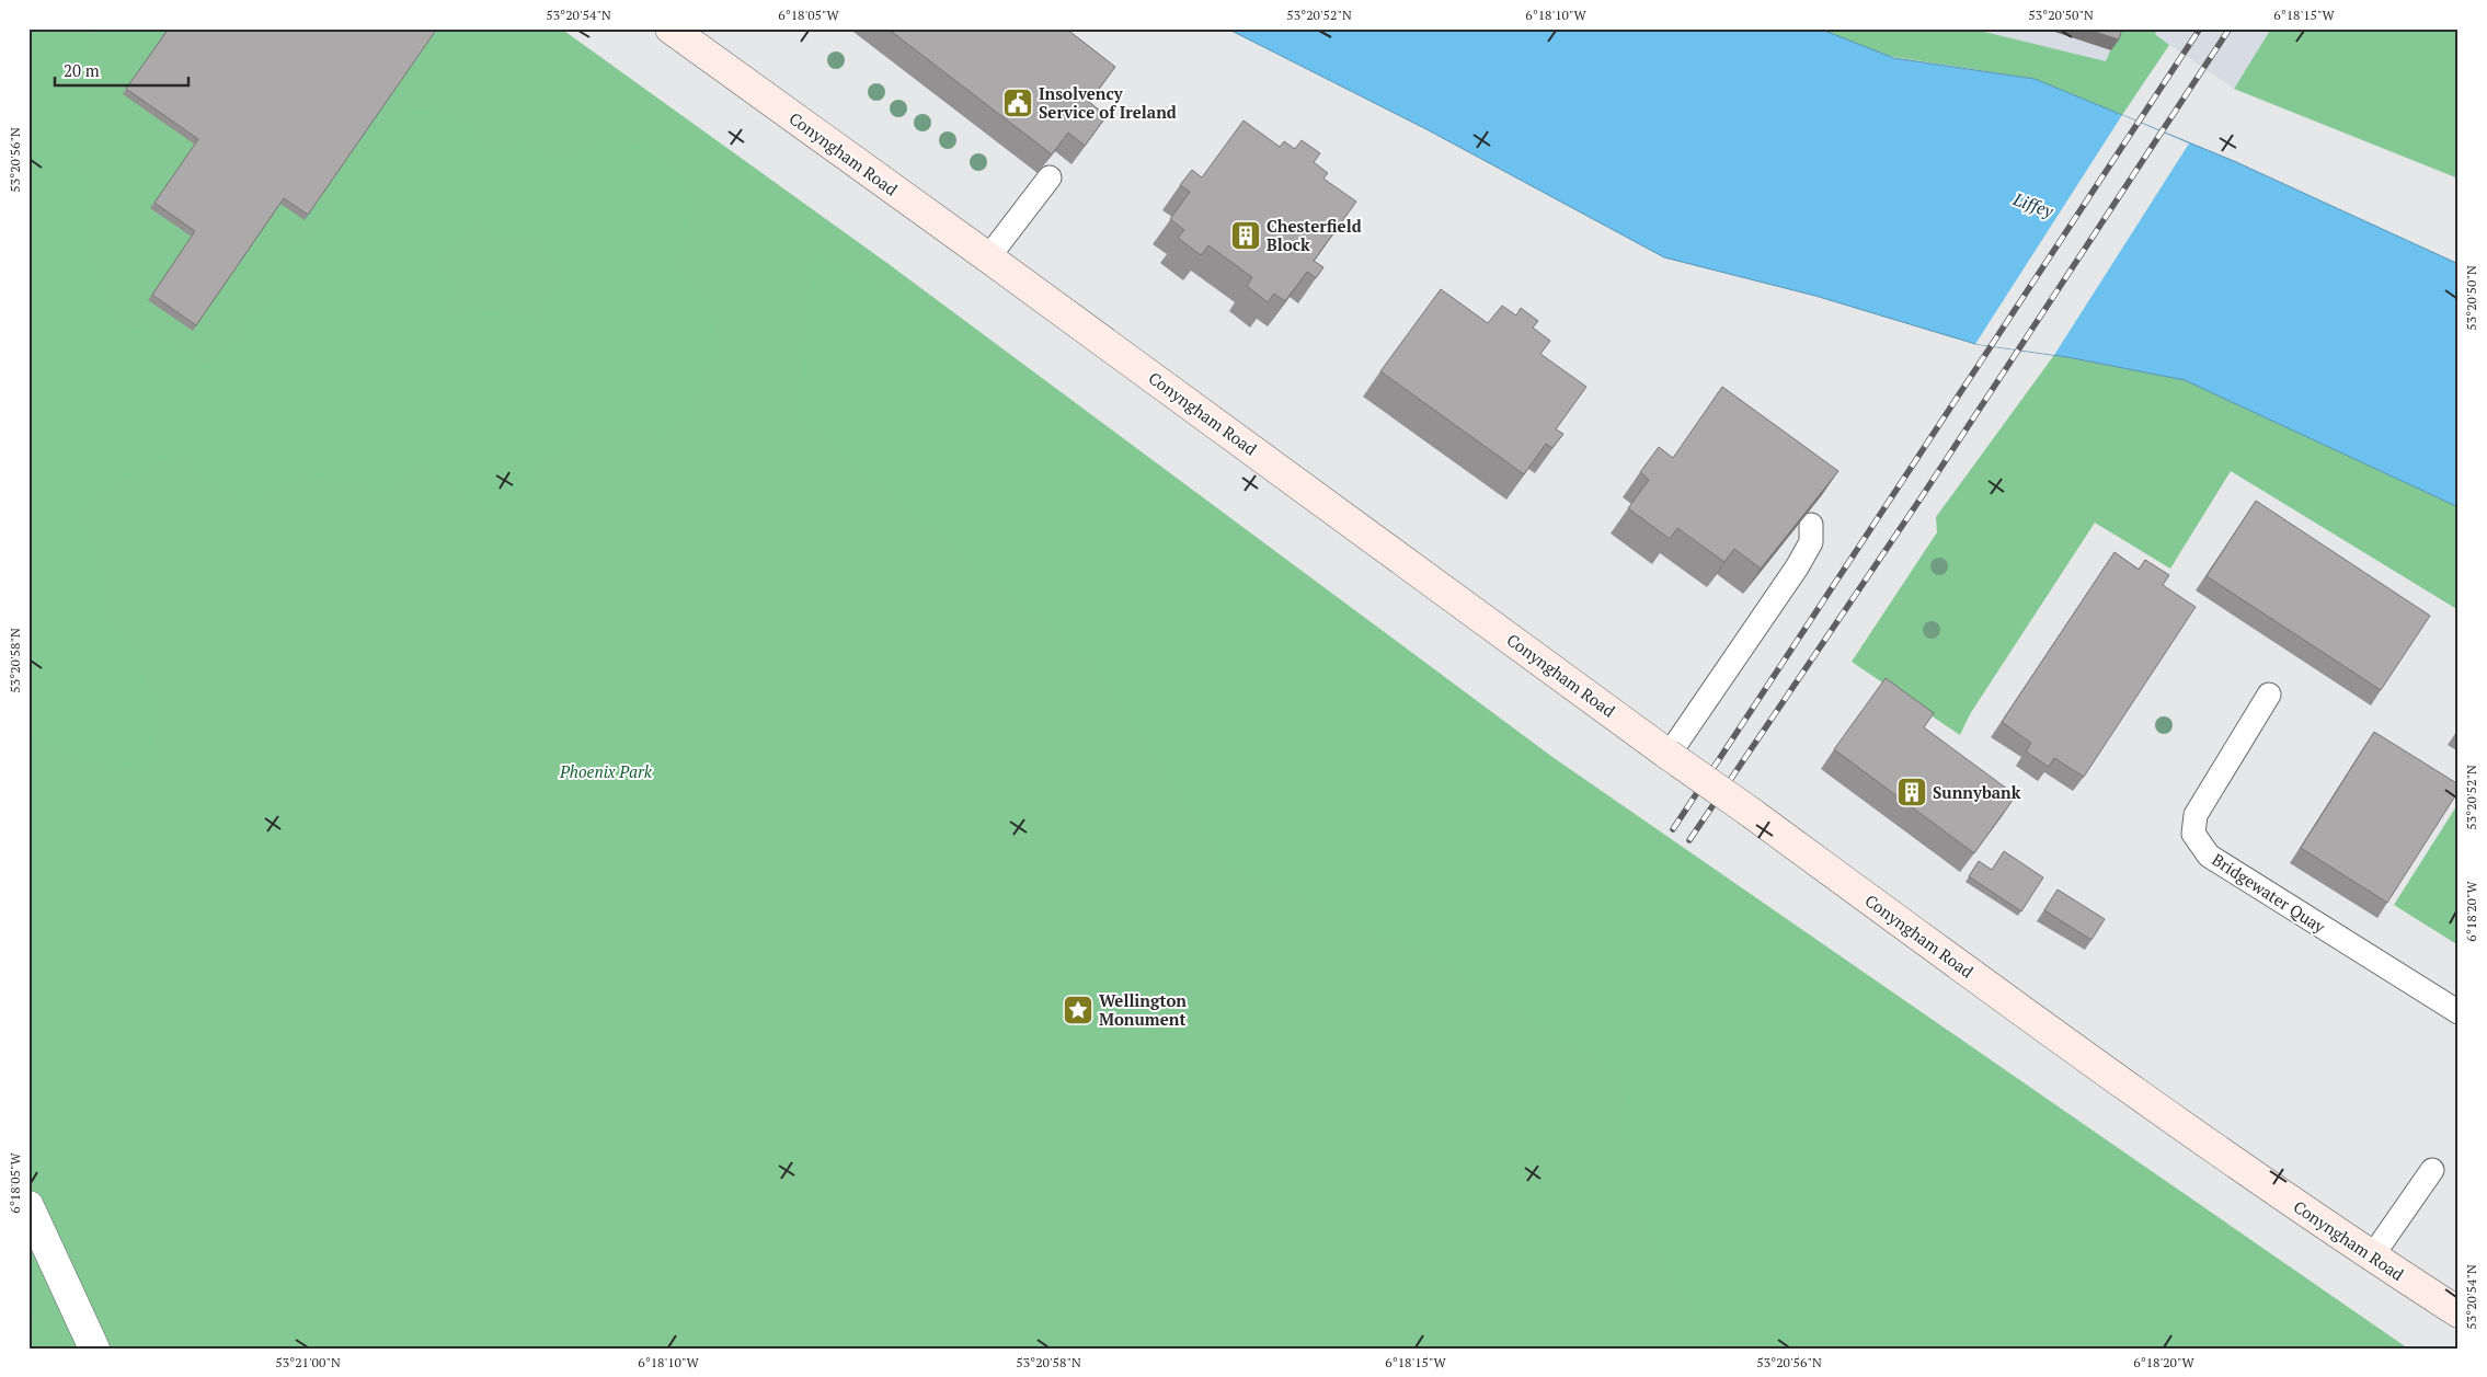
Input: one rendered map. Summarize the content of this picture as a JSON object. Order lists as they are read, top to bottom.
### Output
{
  "streets": {
    "main road": ["Conyngham Road"],
    "lane": ["Bridgewater Quay"]
  },
  "water": ["Liffey"],
  "parks": ["Phoenix Park"],
  "places": {
    "public building": ["Insolvency Service of Ireland"],
    "building": ["Chesterfield Block", "Sunnybank"],
    "place": ["Wellington Monument"]
  },
  "scale_bar": "20 m",
  "coordinates": [
    "53°20'54\"N",
    "6°18'05\"W",
    "53°20'52\"N",
    "6°18'10\"W",
    "53°20'50\"N",
    "6°18'15\"W",
    "53°20'56\"N",
    "53°20'58\"N",
    "6°18'20\"W",
    "53°21'00\"N"
  ]
}
